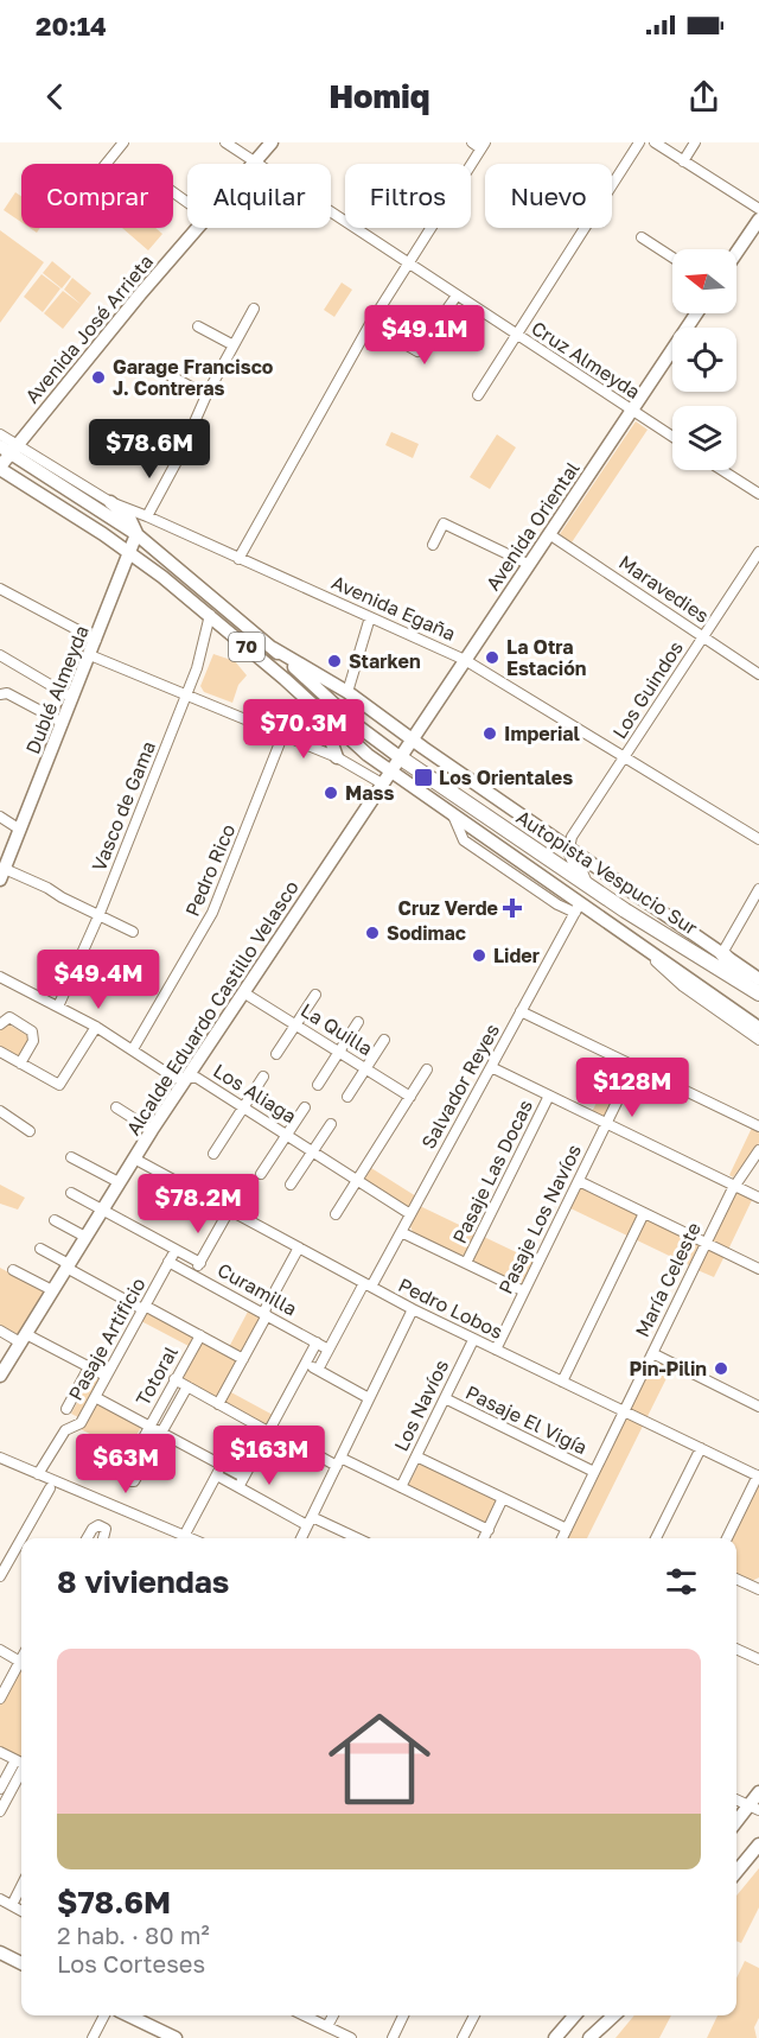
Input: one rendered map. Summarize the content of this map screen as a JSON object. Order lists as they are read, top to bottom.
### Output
{
  "streets": {
    "highway": ["70", "Autopista Vespucio Sur"],
    "main road": [
      "Avenida José Arrieta",
      "Avenida Oriental",
      "Dublé Almeyda",
      "Alcalde Eduardo Castillo Velasco"
    ],
    "street": [
      "Cruz Almeyda",
      "Maravedies",
      "Avenida Egaña",
      "Los Guindos",
      "Vasco de Gama",
      "Pedro Rico",
      "La Quilla",
      "Salvador Reyes",
      "Los Aliaga",
      "Pasaje Las Docas",
      "Pasaje Los Navíos",
      "María Celeste",
      "Curamilla",
      "Pedro Lobos",
      "Pasaje Artificio",
      "Totoral",
      "Los Navíos",
      "Pasaje El Vigía"
    ]
  },
  "crossings": [
    ["Avenida José Arrieta", "Cruz Almeyda"],
    ["Avenida José Arrieta", "Avenida Egaña"],
    ["Avenida José Arrieta", "70"],
    ["Cruz Almeyda", "Avenida Oriental"],
    ["Avenida Oriental", "Maravedies"],
    ["Avenida Oriental", "Avenida Egaña"],
    ["Avenida Oriental", "70"],
    ["Avenida Oriental", "Autopista Vespucio Sur"],
    ["Avenida Oriental", "Alcalde Eduardo Castillo Velasco"],
    ["Maravedies", "Los Guindos"],
    ["Avenida Egaña", "70"],
    ["Avenida Egaña", "Los Guindos"],
    ["70", "Dublé Almeyda"],
    ["70", "Vasco de Gama"],
    ["70", "Autopista Vespucio Sur"],
    ["70", "Alcalde Eduardo Castillo Velasco"],
    ["70", "Salvador Reyes"],
    ["Vasco de Gama", "Los Aliaga"],
    ["Pedro Rico", "Los Aliaga"],
    ["Alcalde Eduardo Castillo Velasco", "La Quilla"],
    ["Alcalde Eduardo Castillo Velasco", "Los Aliaga"],
    ["Alcalde Eduardo Castillo Velasco", "Curamilla"],
    ["Alcalde Eduardo Castillo Velasco", "Pedro Lobos"],
    ["Salvador Reyes", "Los Aliaga"],
    ["Salvador Reyes", "Curamilla"],
    ["Salvador Reyes", "Pedro Lobos"],
    ["Pasaje Los Navíos", "Pedro Lobos"],
    ["María Celeste", "Pedro Lobos"],
    ["María Celeste", "Pasaje El Vigía"],
    ["Curamilla", "Pasaje Artificio"],
    ["Pedro Lobos", "Los Navíos"],
    ["Los Navíos", "Pasaje El Vigía"]
  ],
  "places": {
    "other": [
      "Garage Francisco J. Contreras",
      "La Otra Estación",
      "Starken",
      "Imperial",
      "Mass",
      "Sodimac",
      "Lider",
      "Pin-Pilin"
    ],
    "transit": ["Los Orientales"],
    "health": ["Cruz Verde"]
  },
  "north": "left",
  "page": {
    "status": "20:14",
    "header": "Homiq",
    "chip": [
      "Comprar",
      "Alquilar",
      "Filtros",
      "Nuevo"
    ],
    "price": [
      "$49.1M",
      "$78.6M",
      "$70.3M",
      "$49.4M",
      "$128M",
      "$78.2M",
      "$163M",
      "$63M"
    ],
    "heading": "8 viviendas",
    "list": [
      {
        "name": "$78.6M",
        "note": "2 hab. · 80 m² · Los Corteses"
      }
    ]
  }
}
